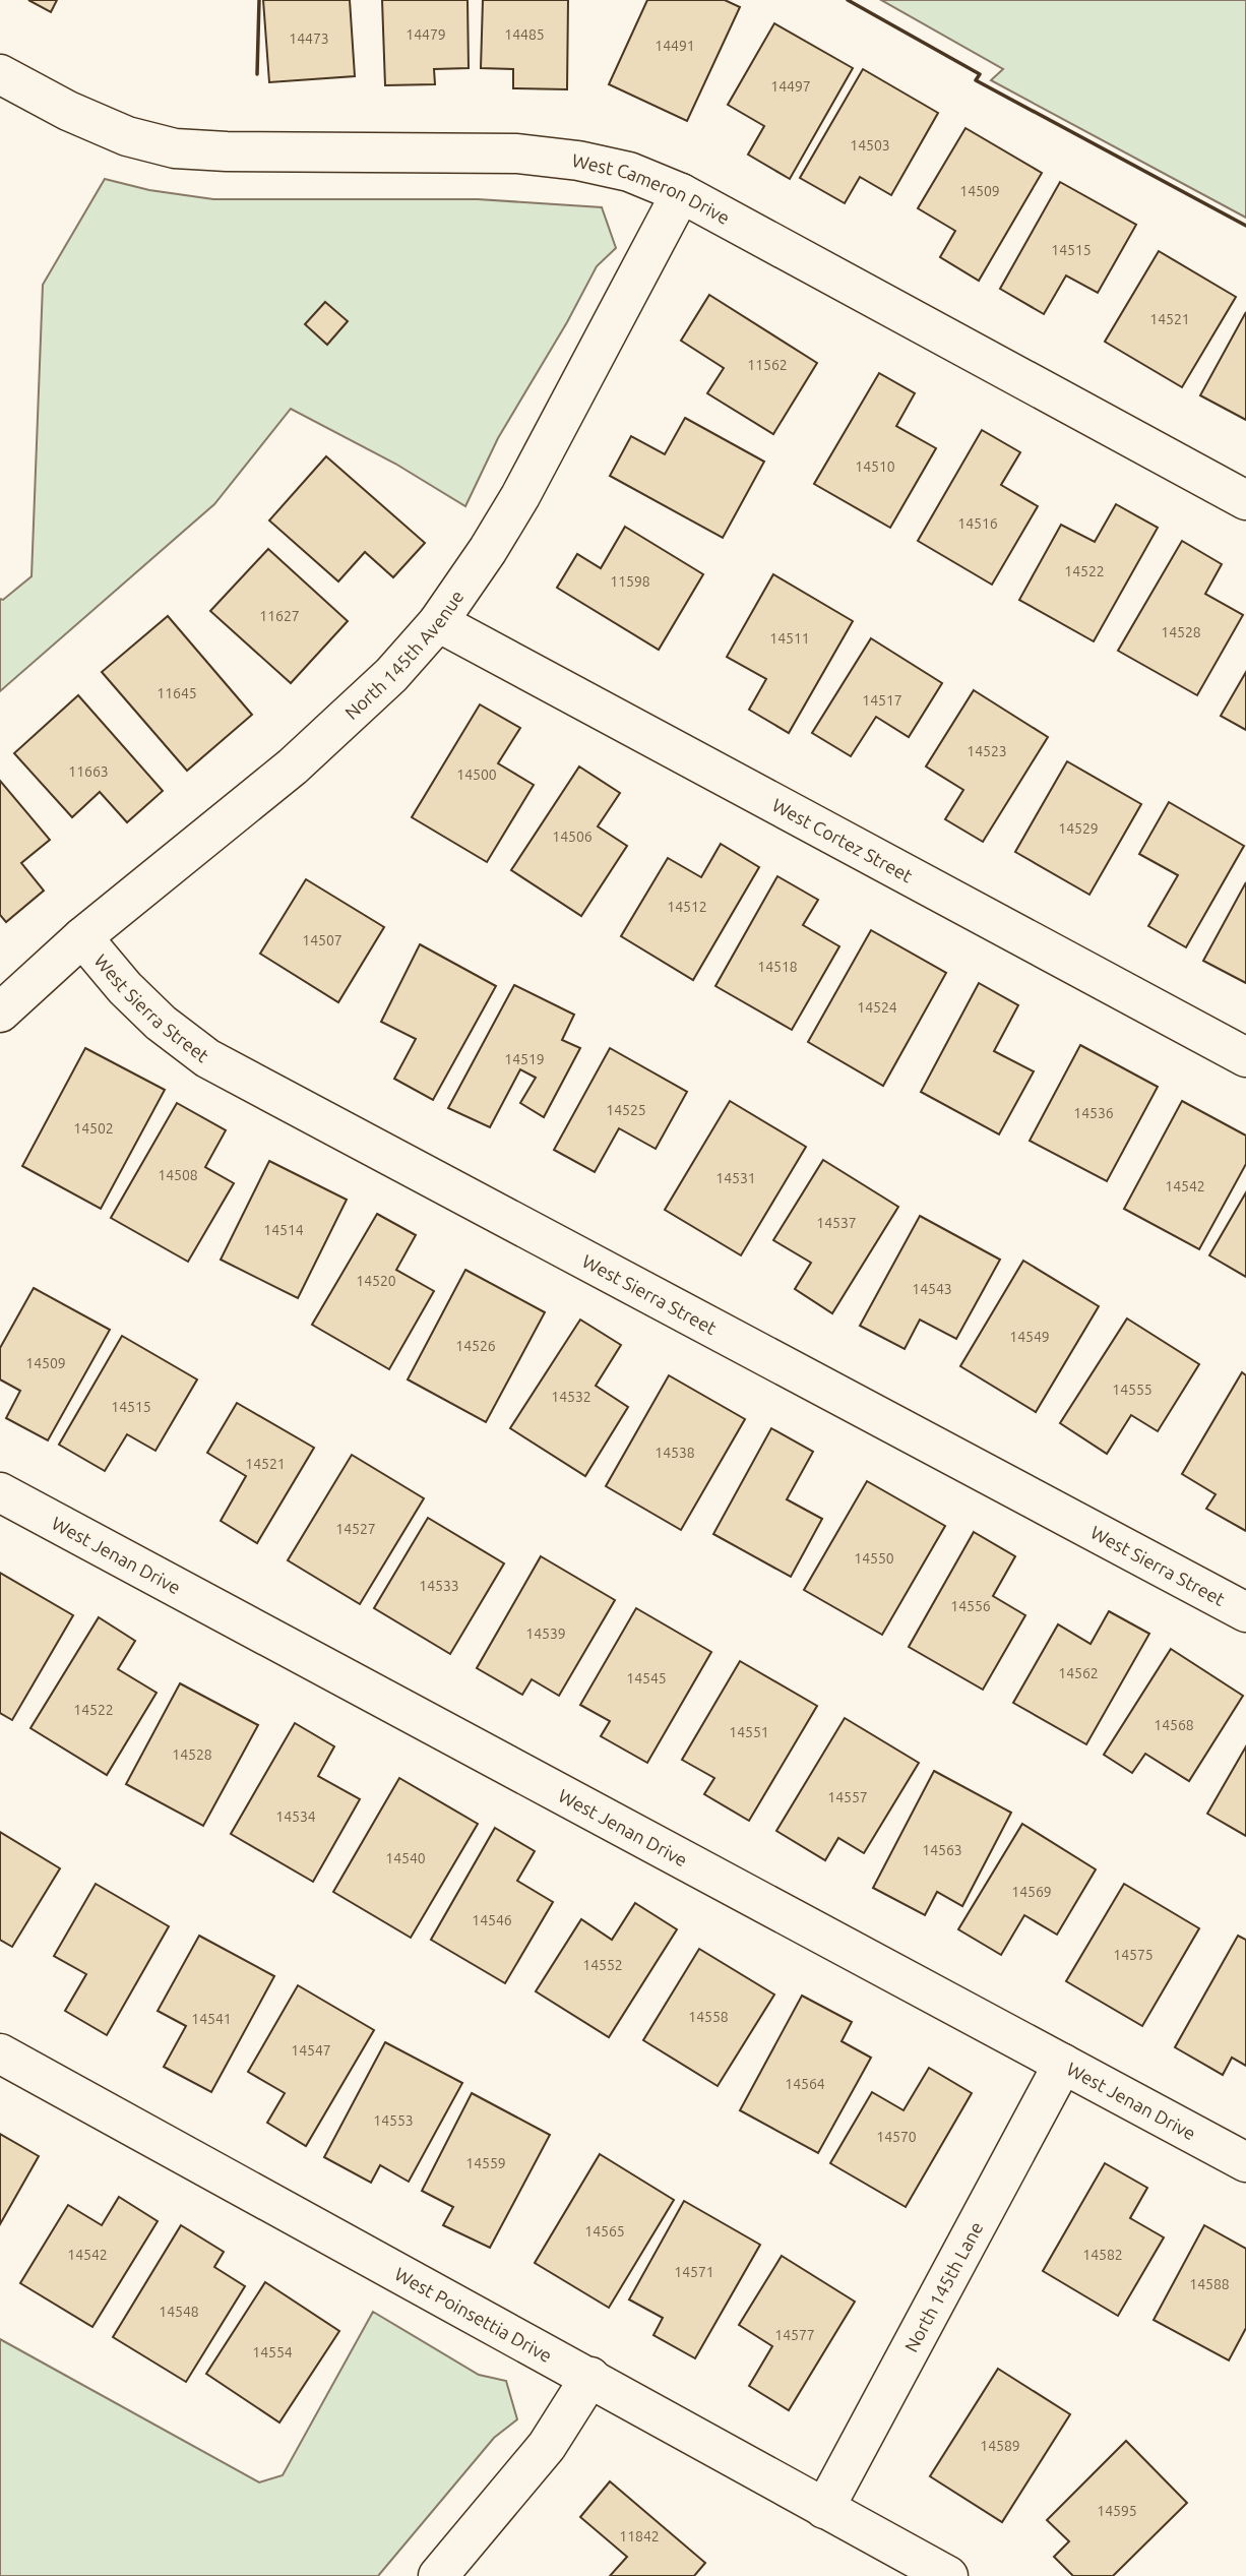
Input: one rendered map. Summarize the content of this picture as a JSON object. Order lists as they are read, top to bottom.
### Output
{
  "streets": {
    "street": [
      "West Cameron Drive",
      "North 145th Avenue",
      "West Cortez Street",
      "West Sierra Street",
      "West Jenan Drive",
      "North 145th Lane",
      "West Poinsettia Drive"
    ]
  },
  "crossings": [
    ["West Cameron Drive", "North 145th Avenue"],
    ["North 145th Avenue", "West Cortez Street"],
    ["North 145th Avenue", "West Sierra Street"],
    ["West Jenan Drive", "North 145th Lane"],
    ["North 145th Lane", "West Poinsettia Drive"]
  ],
  "house_numbers": [
    "14479",
    "14485",
    "14473",
    "14491",
    "14497",
    "14503",
    "14509",
    "14515",
    "14521",
    "11562",
    "14510",
    "14516",
    "14522",
    "11598",
    "11627",
    "14528",
    "14511",
    "11645",
    "14517",
    "14523",
    "11663",
    "14500",
    "14529",
    "14506",
    "14512",
    "14507",
    "14518",
    "14524",
    "14519",
    "14525",
    "14536",
    "14502",
    "14508",
    "14531",
    "14542",
    "14537",
    "14514",
    "14520",
    "14543",
    "14549",
    "14526",
    "14509",
    "14555",
    "14532",
    "14515",
    "14538",
    "14521",
    "14527",
    "14550",
    "14533",
    "14556",
    "14539",
    "14562",
    "14545",
    "14522",
    "14568",
    "14551",
    "14528",
    "14557",
    "14534",
    "14563",
    "14540",
    "14569",
    "14546",
    "14575",
    "14552",
    "14558",
    "14541",
    "14547",
    "14564",
    "14553",
    "14570",
    "14559",
    "14565",
    "14542",
    "14582",
    "14571",
    "14588",
    "14548",
    "14577",
    "14554",
    "14589",
    "14595",
    "11842"
  ]
}
